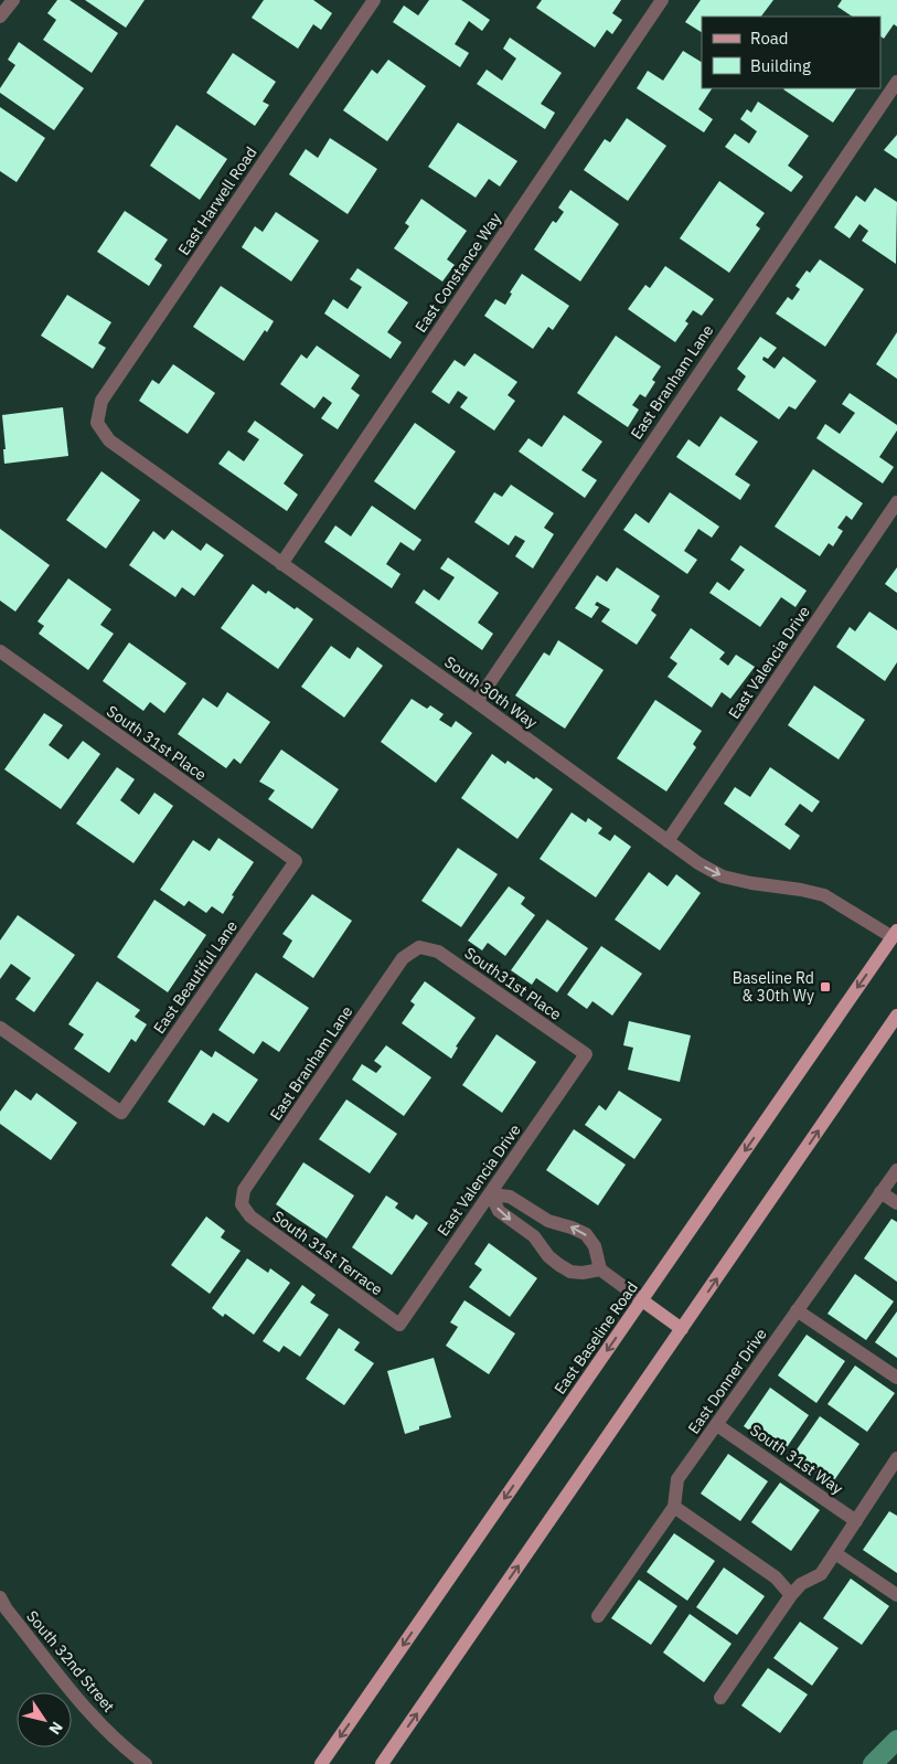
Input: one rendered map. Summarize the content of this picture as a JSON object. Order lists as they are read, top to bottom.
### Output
{
  "streets": {
    "main road": ["East Baseline Road"],
    "street": [
      "East Harwell Road",
      "East Constance Way",
      "East Branham Lane",
      "East Valencia Drive",
      "South 30th Way",
      "South 31st Place",
      "East Beautiful Lane",
      "South31st Place",
      "South 31st Terrace",
      "East Donner Drive",
      "South 31st Way",
      "South 32nd Street"
    ]
  },
  "crossings": [
    ["East Harwell Road", "South 30th Way"],
    ["East Constance Way", "South 30th Way"],
    ["East Branham Lane", "South 30th Way"],
    ["East Branham Lane", "South31st Place"],
    ["East Branham Lane", "South 31st Terrace"],
    ["East Valencia Drive", "South 30th Way"],
    ["East Valencia Drive", "South31st Place"],
    ["East Valencia Drive", "South 31st Terrace"],
    ["South 30th Way", "East Baseline Road"],
    ["South 31st Place", "East Beautiful Lane"],
    ["East Donner Drive", "South 31st Way"]
  ],
  "places": {
    "transit": ["Baseline Rd & 30th Wy"]
  },
  "legend": ["Road", "Building"],
  "north": "bottom right"
}
